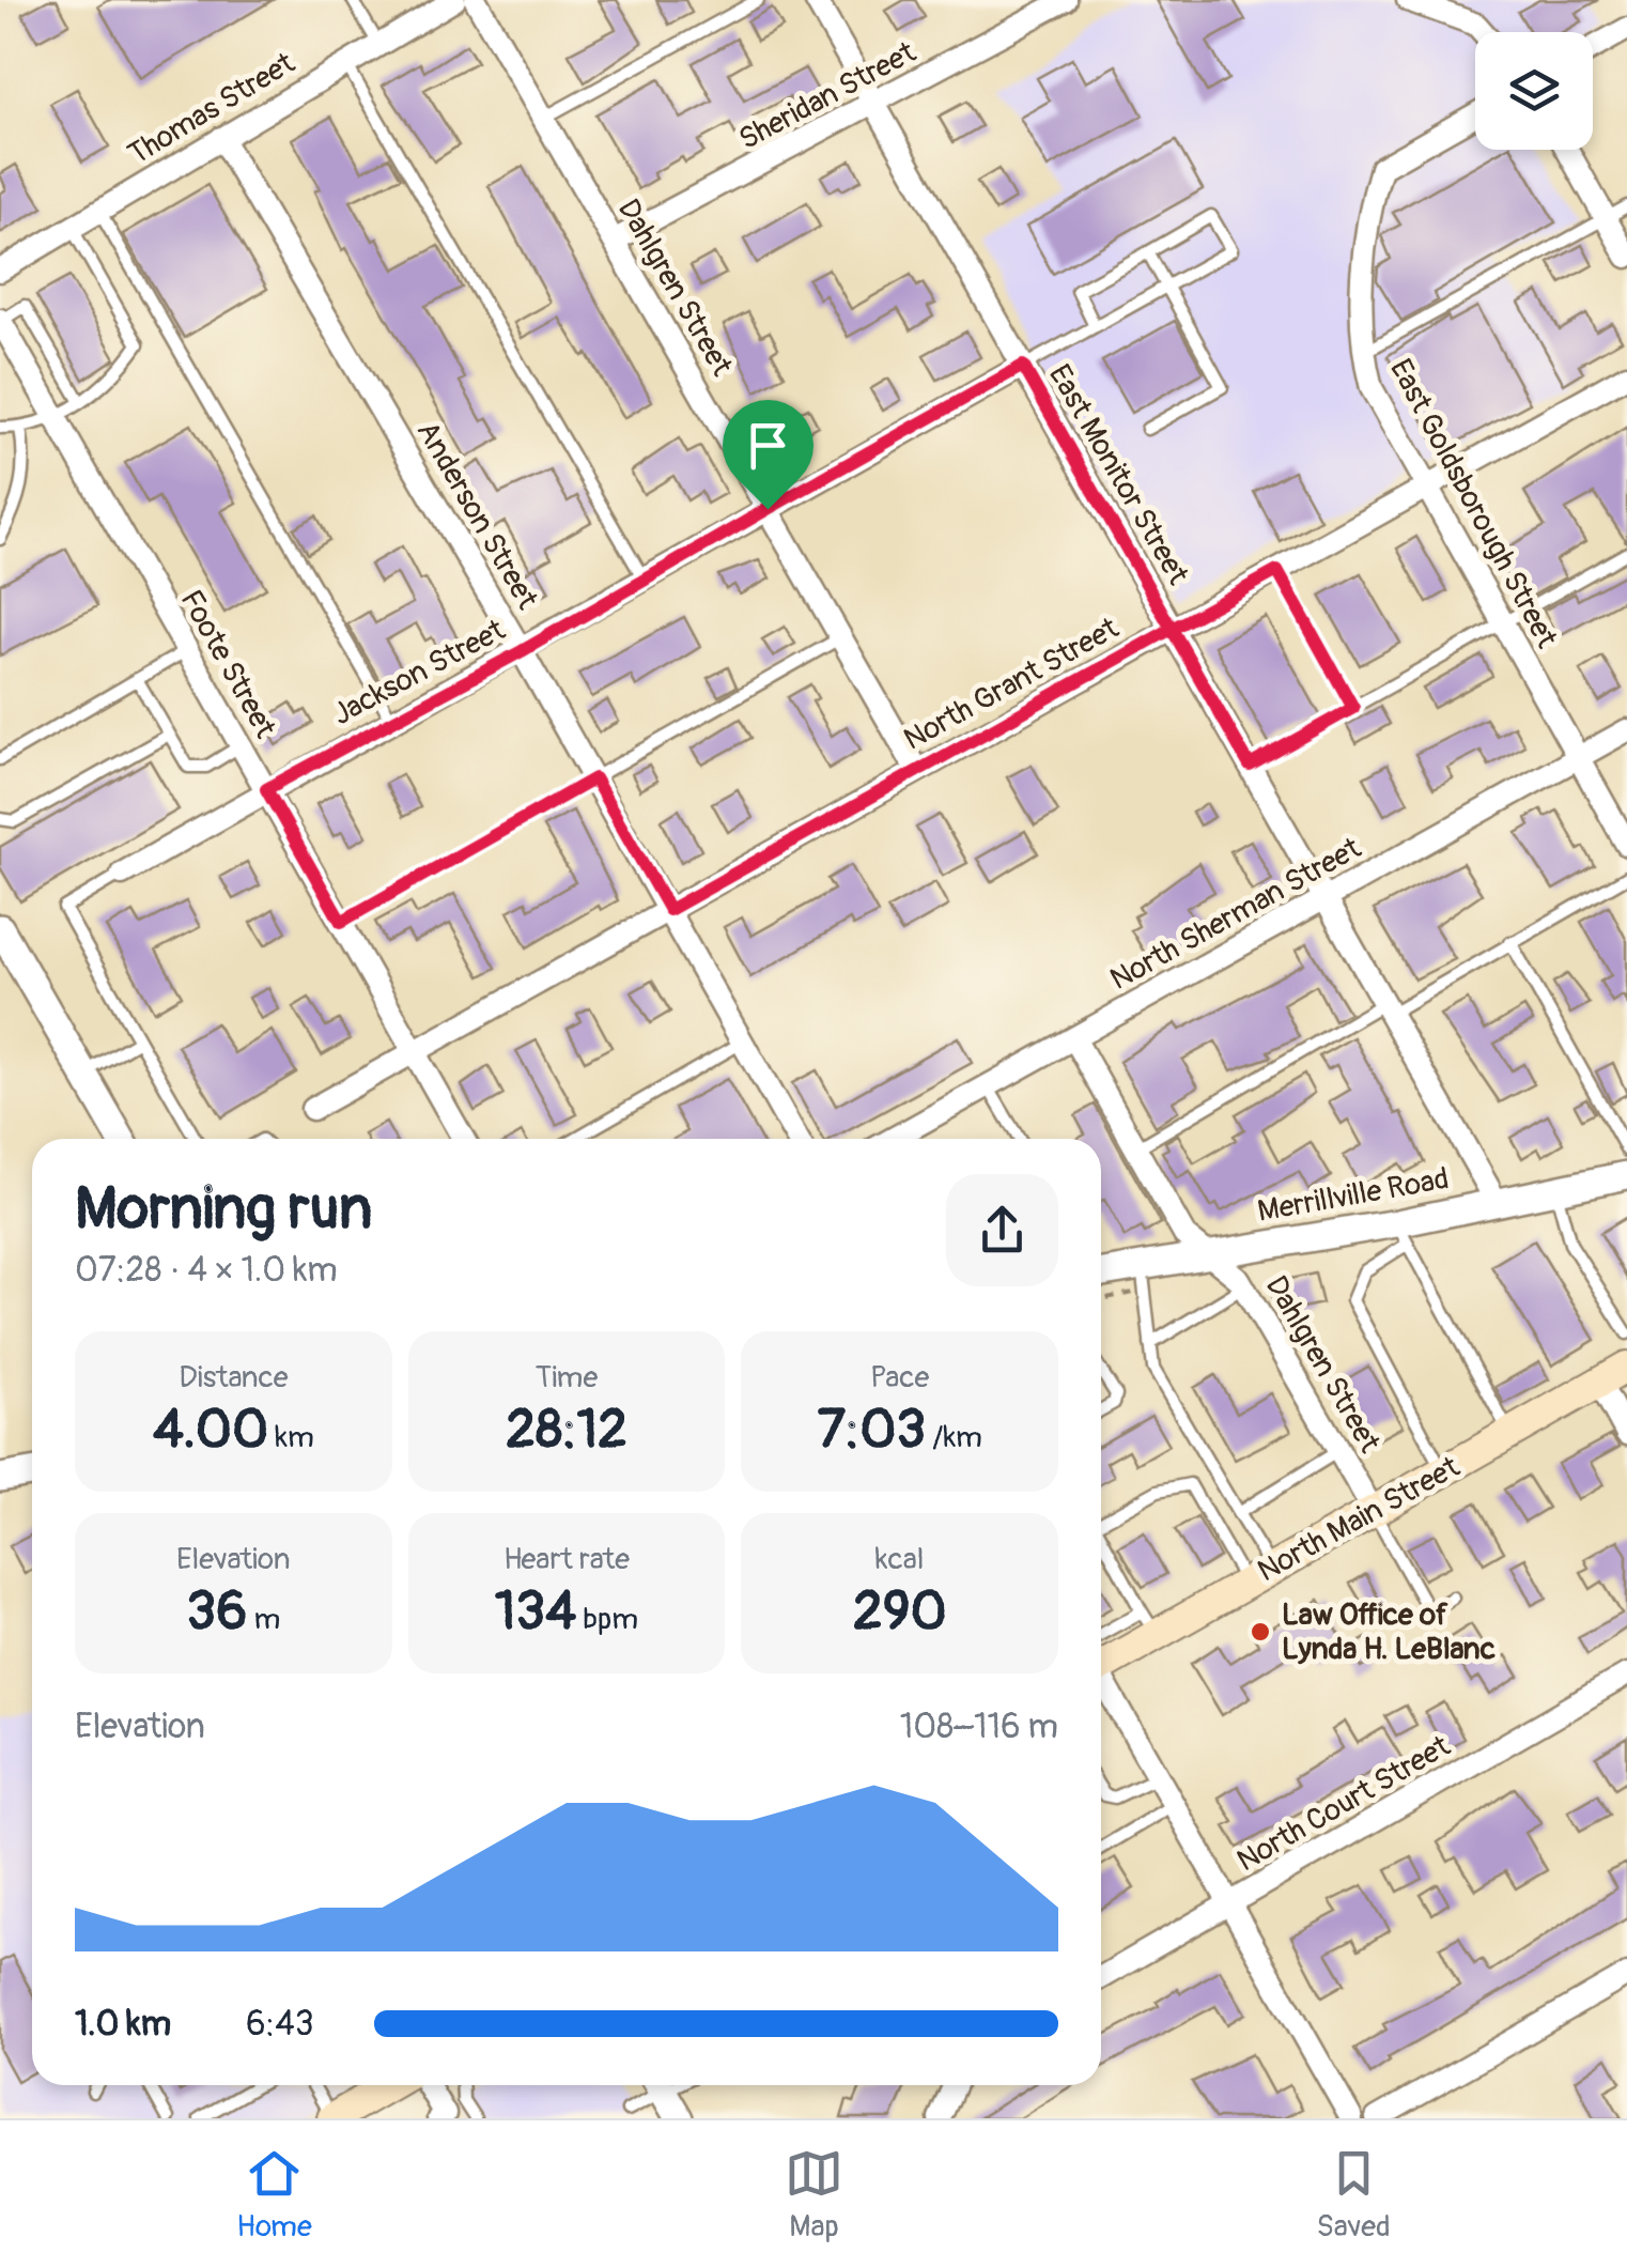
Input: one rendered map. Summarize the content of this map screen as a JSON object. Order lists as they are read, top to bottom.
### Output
{
  "streets": {
    "main road": ["North Main Street"],
    "street": [
      "Sheridan Street",
      "Thomas Street",
      "Dahlgren Street",
      "East Monitor Street",
      "East Goldsborough Street",
      "Anderson Street",
      "Foote Street",
      "Jackson Street",
      "North Grant Street",
      "North Sherman Street",
      "Merrillville Road",
      "North Court Street"
    ]
  },
  "crossings": [
    ["Sheridan Street", "Dahlgren Street"],
    ["Sheridan Street", "East Monitor Street"],
    ["Thomas Street", "Anderson Street"],
    ["Dahlgren Street", "Jackson Street"],
    ["Dahlgren Street", "North Grant Street"],
    ["Dahlgren Street", "North Sherman Street"],
    ["Dahlgren Street", "Merrillville Road"],
    ["Dahlgren Street", "North Main Street"],
    ["East Monitor Street", "Jackson Street"],
    ["East Monitor Street", "North Grant Street"],
    ["East Monitor Street", "North Sherman Street"],
    ["East Monitor Street", "Merrillville Road"],
    ["East Goldsborough Street", "North Grant Street"],
    ["East Goldsborough Street", "North Sherman Street"],
    ["Anderson Street", "Jackson Street"],
    ["Anderson Street", "North Grant Street"],
    ["Foote Street", "Jackson Street"],
    ["Foote Street", "North Grant Street"]
  ],
  "places": ["Law Office of Lynda H. LeBlanc"],
  "page": {
    "heading": ["Morning run", "07:28 · 4 × 1.0 km"],
    "stats": [
      ["Distance", "4.00 km"],
      ["Time", "28:12"],
      ["Pace", "7:03 /km"],
      ["Elevation", "36 m"],
      ["Heart rate", "134 bpm"],
      ["kcal", "290"]
    ],
    "chart": ["Elevation", "108–116 m"],
    "list": [
      {
        "name": "1.0 km",
        "note": "6:43"
      }
    ],
    "tabs": ["Home", "Map", "Saved"]
  }
}
